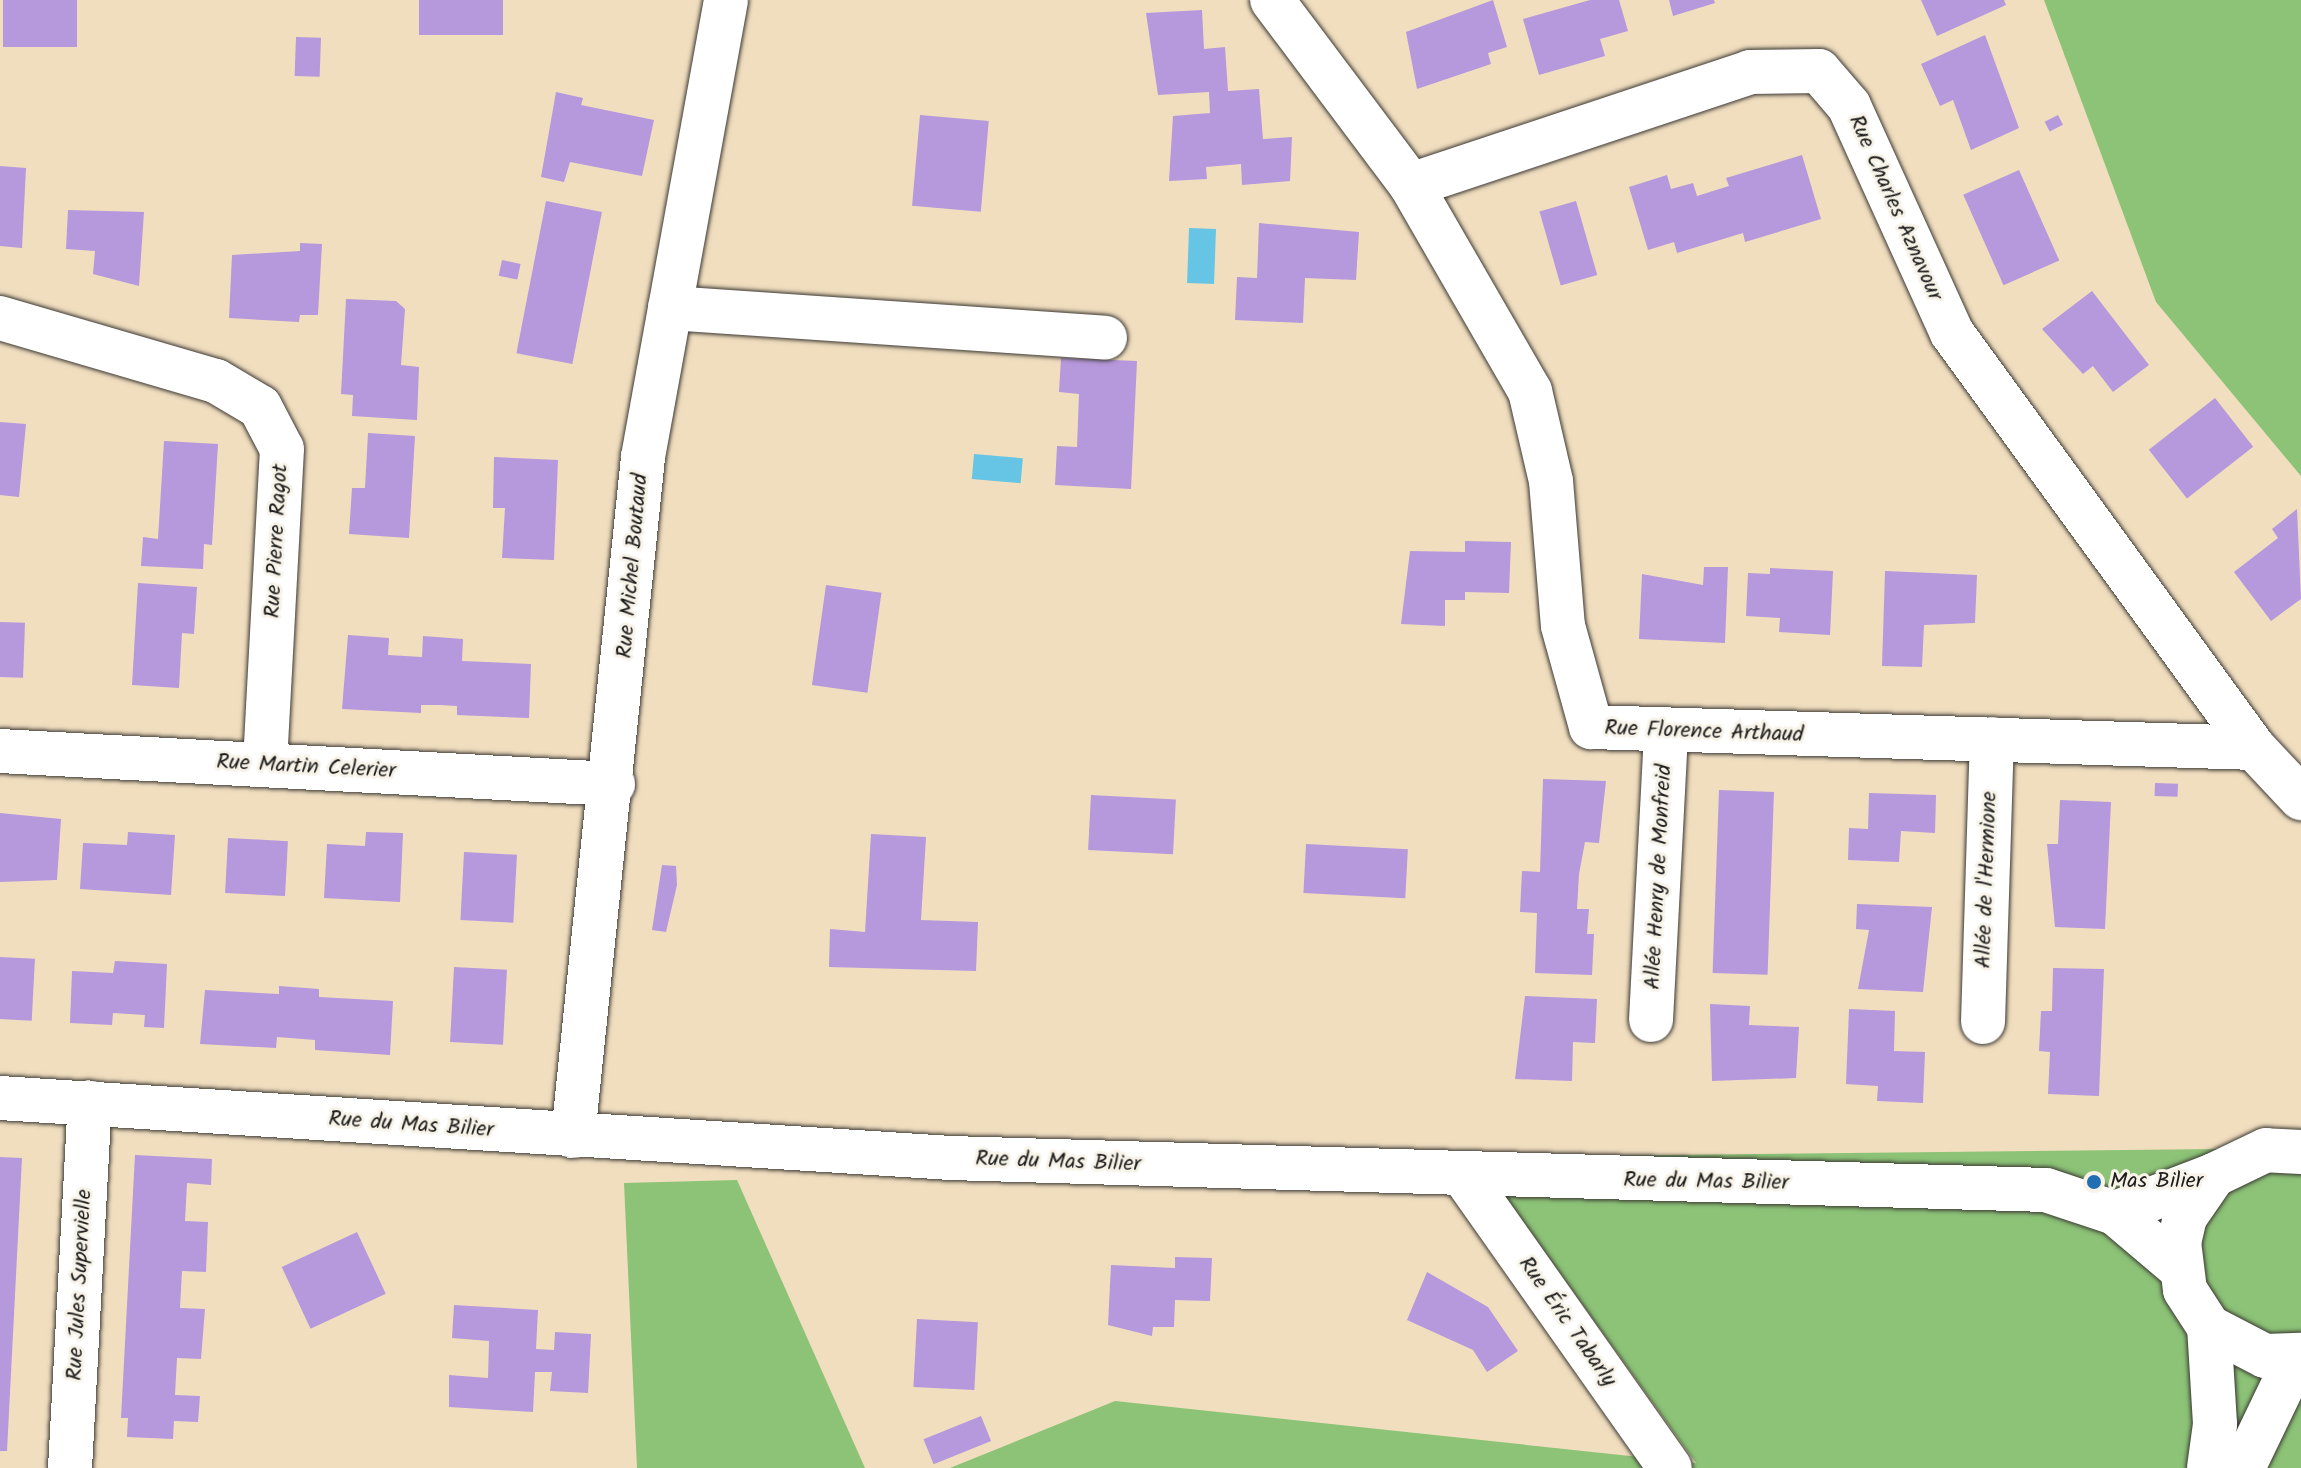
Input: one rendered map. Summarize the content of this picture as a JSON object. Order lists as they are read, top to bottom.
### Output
{
  "streets": {
    "street": [
      "Rue Charles Aznavour",
      "Rue Pierre Ragot",
      "Rue Michel Boutaud",
      "Rue Florence Arthaud",
      "Rue Martin Celerier",
      "Allée Henry de Monfreid",
      "Allée de l'Hermione",
      "Rue du Mas Bilier",
      "Rue Jules Supervielle",
      "Rue Éric Tabarly"
    ]
  },
  "crossings": [
    ["Rue Charles Aznavour", "Rue Florence Arthaud"],
    ["Rue Pierre Ragot", "Rue Martin Celerier"],
    ["Rue Michel Boutaud", "Rue Martin Celerier"],
    ["Rue Michel Boutaud", "Rue du Mas Bilier"],
    ["Rue Florence Arthaud", "Allée Henry de Monfreid"],
    ["Rue Florence Arthaud", "Allée de l'Hermione"],
    ["Rue du Mas Bilier", "Rue Jules Supervielle"],
    ["Rue du Mas Bilier", "Rue Éric Tabarly"]
  ],
  "places": ["Mas Bilier"]
}
